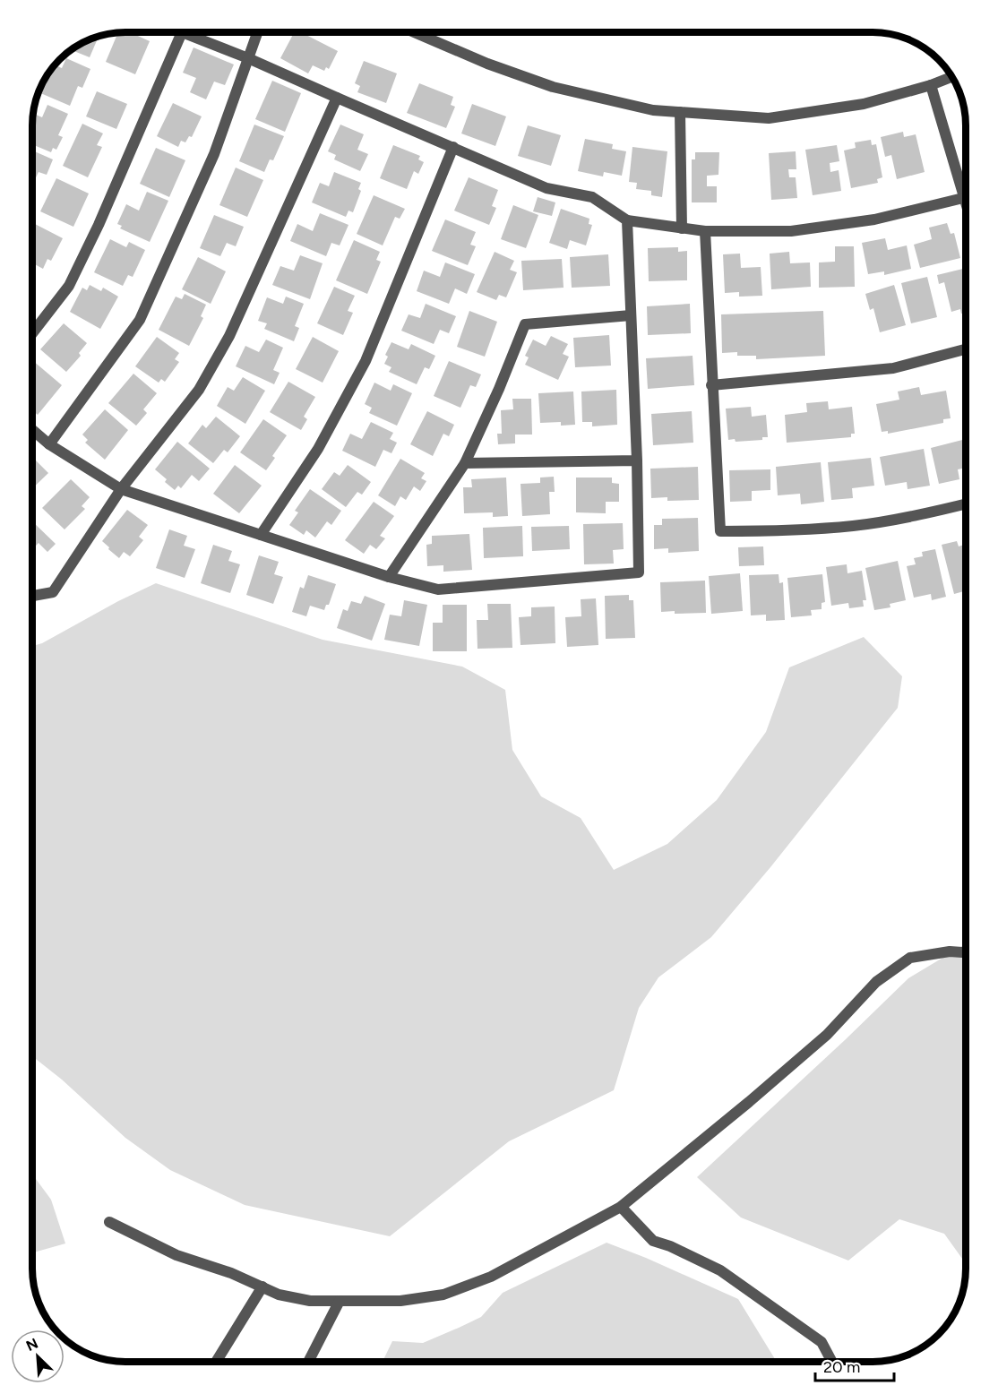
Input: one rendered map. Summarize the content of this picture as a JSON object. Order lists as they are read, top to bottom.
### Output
{
  "scale_bar": "20 m",
  "north": "top left"
}
